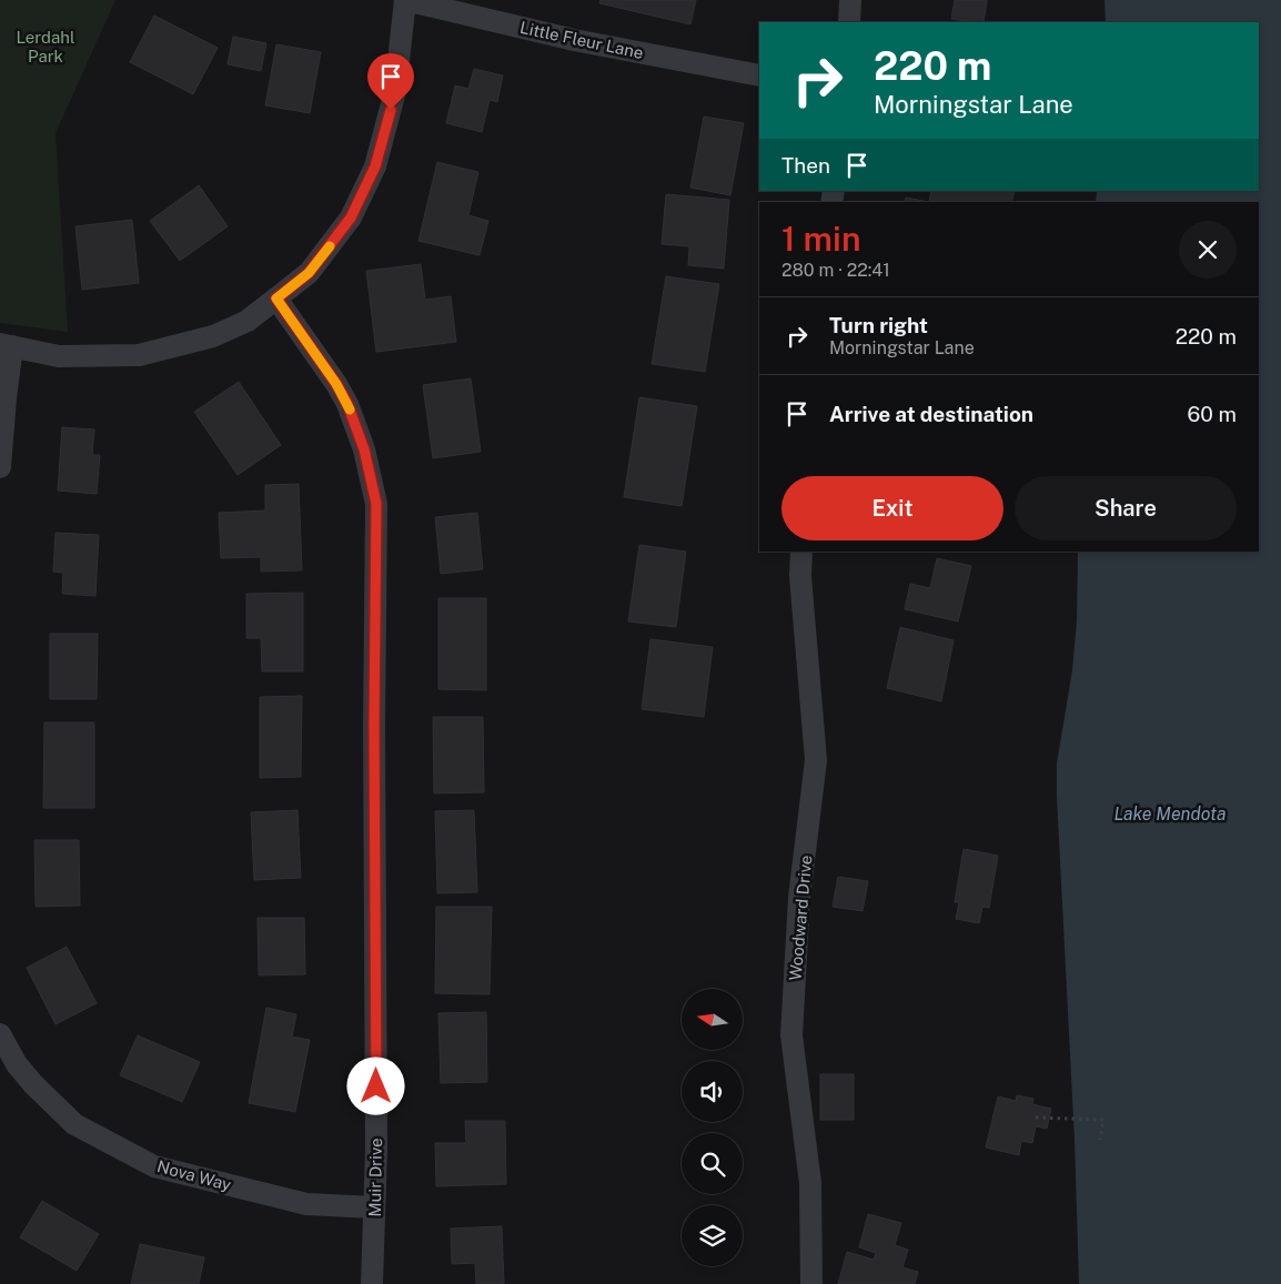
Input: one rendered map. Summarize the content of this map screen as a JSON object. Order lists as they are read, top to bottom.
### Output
{
  "streets": {
    "street": [
      "Little Fleur Lane",
      "Woodward Drive",
      "Nova Way",
      "Muir Drive"
    ]
  },
  "crossings": [
    ["Nova Way", "Muir Drive"]
  ],
  "water": ["Lake Mendota"],
  "parks": ["Lerdahl Park"],
  "north": "left",
  "page": {
    "turn": ["220 m", "Morningstar Lane"],
    "then": "Then",
    "heading": ["1 min", "280 m · 22:41"],
    "list": [
      {
        "name": "Turn right",
        "note": "Morningstar Lane",
        "value": "220 m"
      },
      {
        "name": "Arrive at destination",
        "value": "60 m"
      }
    ],
    "buttons": ["Exit", "Share"]
  }
}
